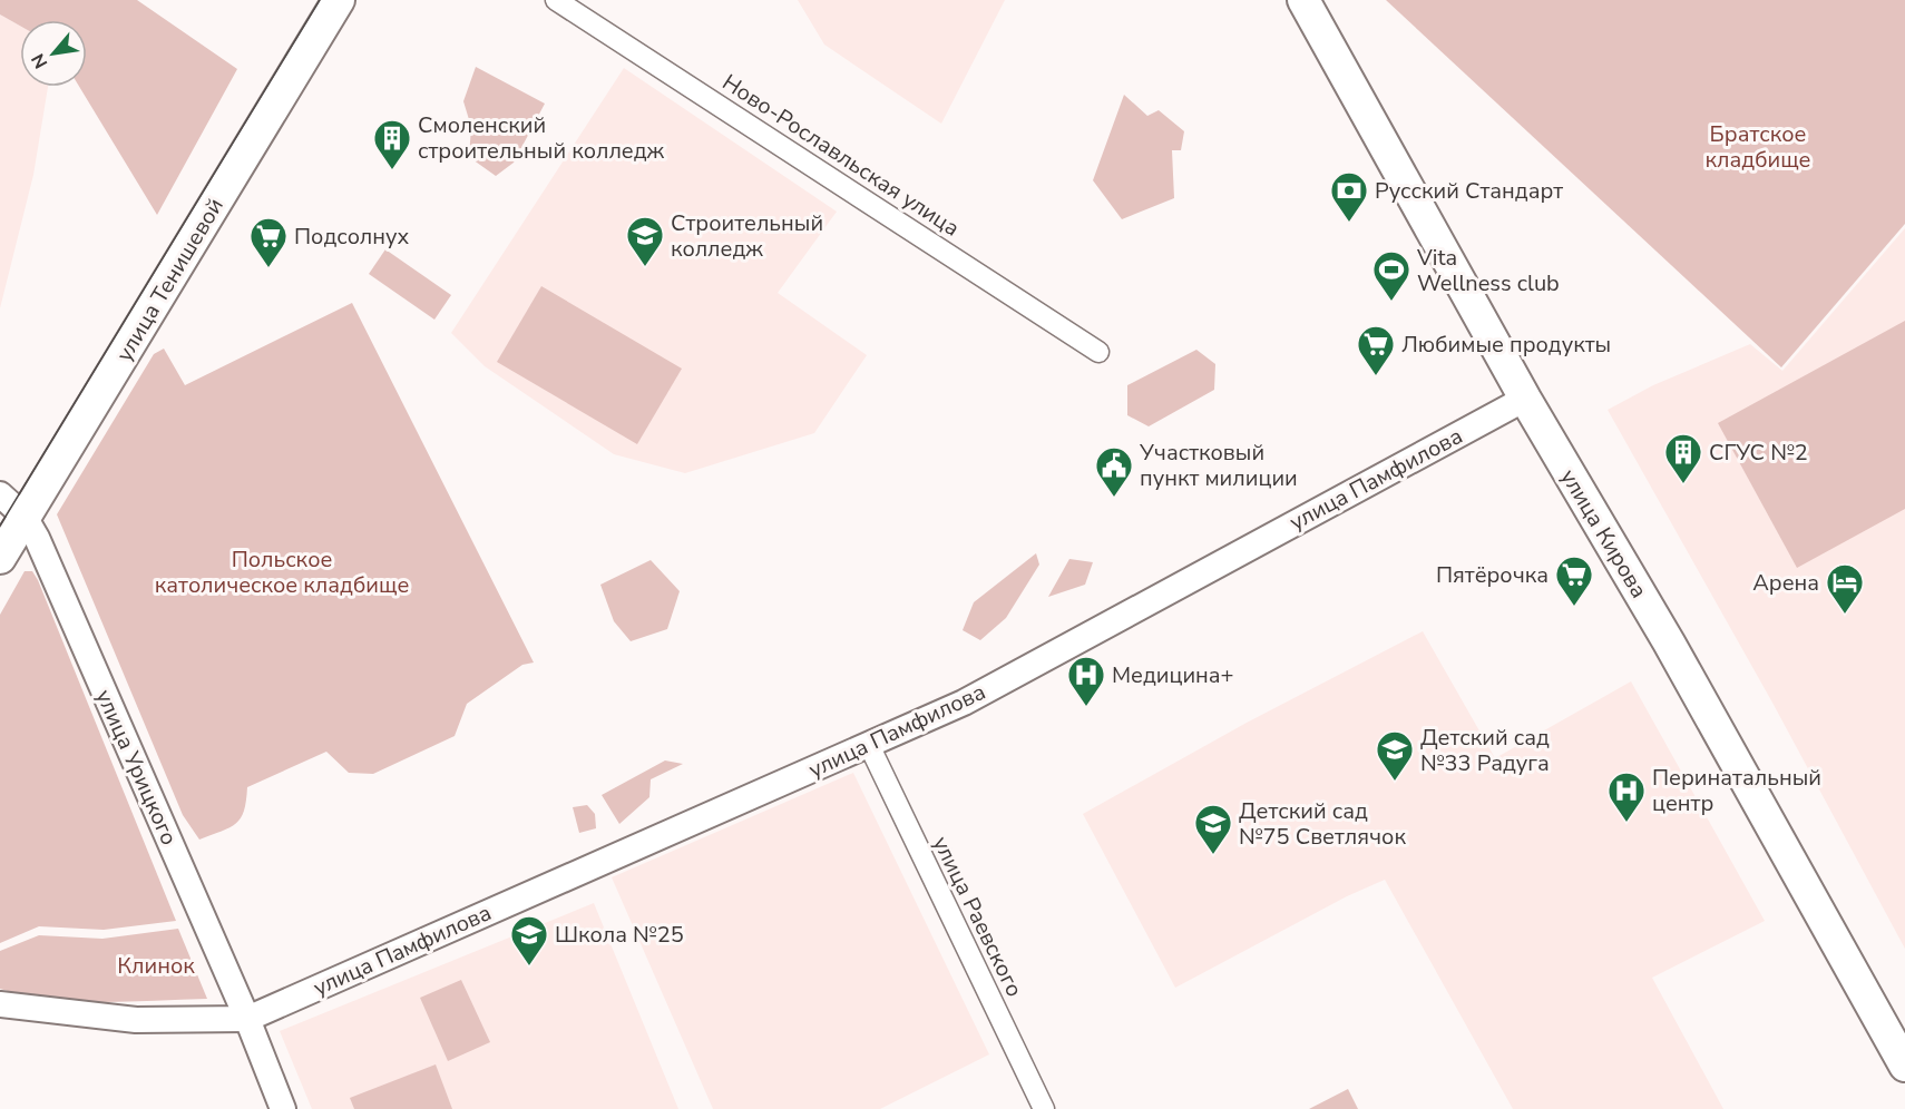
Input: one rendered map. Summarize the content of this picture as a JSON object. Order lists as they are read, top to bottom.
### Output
{
  "streets": {
    "main road": ["улица Тенишевой", "улица Кирова"],
    "street": [
      "Ново-Рославльская улица",
      "улица Памфилова",
      "улица Урицкого",
      "улица Раевского"
    ]
  },
  "crossings": [
    ["улица Тенишевой", "улица Урицкого"],
    ["улица Памфилова", "улица Кирова"],
    ["улица Памфилова", "улица Урицкого"],
    ["улица Памфилова", "улица Раевского"]
  ],
  "parks": ["Братское кладбище", "Польское католическое кладбище", "Клинок"],
  "places": {
    "building": ["Смоленский строительный колледж", "СГУС №2"],
    "bank": ["Русский Стандарт"],
    "school or university": [
      "Строительный колледж",
      "Детский сад №33 Радуга",
      "Детский сад №75 Светлячок",
      "Школа №25"
    ],
    "supermarket": ["Подсолнух", "Любимые продукты", "Пятёрочка"],
    "sports": ["Vita Wellness club"],
    "public building": ["Участковый пункт милиции"],
    "hotel": ["Арена"],
    "hospital": ["Медицина+", "Перинатальный центр"]
  },
  "north": "bottom left"
}
